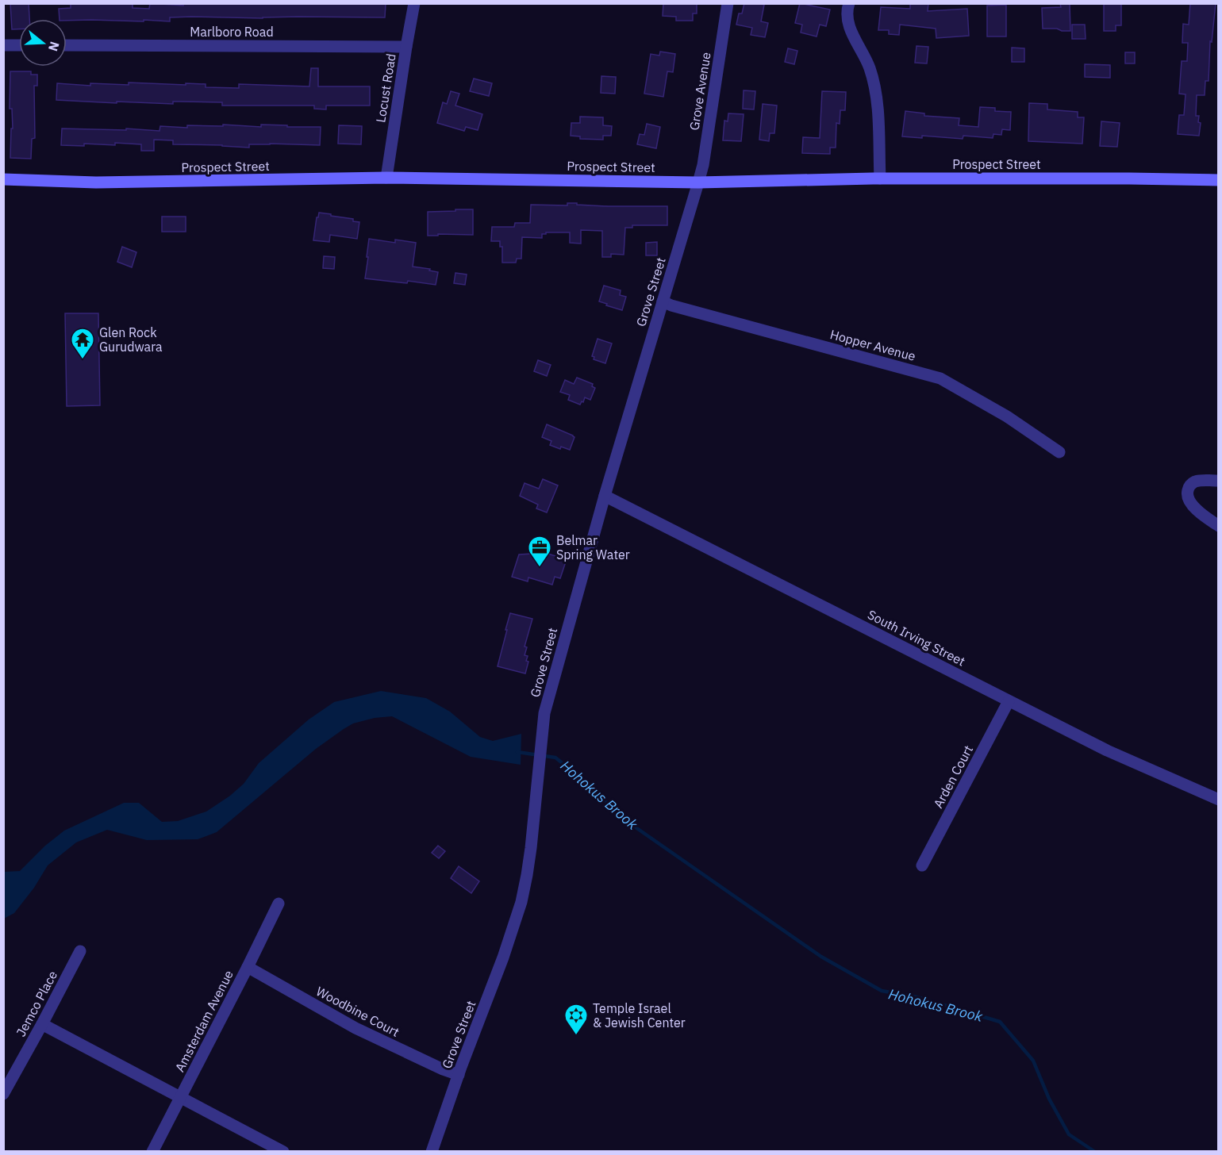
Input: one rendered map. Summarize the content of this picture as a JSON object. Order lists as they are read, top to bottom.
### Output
{
  "streets": {
    "main road": ["Prospect Street"],
    "street": [
      "Marlboro Road",
      "Locust Road",
      "Grove Avenue",
      "Grove Street",
      "Hopper Avenue",
      "South Irving Street",
      "Arden Court",
      "Jemco Place",
      "Woodbine Court",
      "Amsterdam Avenue"
    ]
  },
  "crossings": [
    ["Marlboro Road", "Locust Road"],
    ["Locust Road", "Prospect Street"],
    ["Grove Avenue", "Prospect Street"],
    ["Grove Avenue", "Grove Street"],
    ["Prospect Street", "Grove Street"],
    ["Grove Street", "Hopper Avenue"],
    ["Grove Street", "South Irving Street"],
    ["Grove Street", "Woodbine Court"],
    ["South Irving Street", "Arden Court"],
    ["Woodbine Court", "Amsterdam Avenue"]
  ],
  "water": ["Hohokus Brook"],
  "places": {
    "temple": ["Glen Rock Gurudwara"],
    "office": ["Belmar Spring Water"],
    "synagogue": ["Temple Israel & Jewish Center"]
  },
  "north": "right"
}
